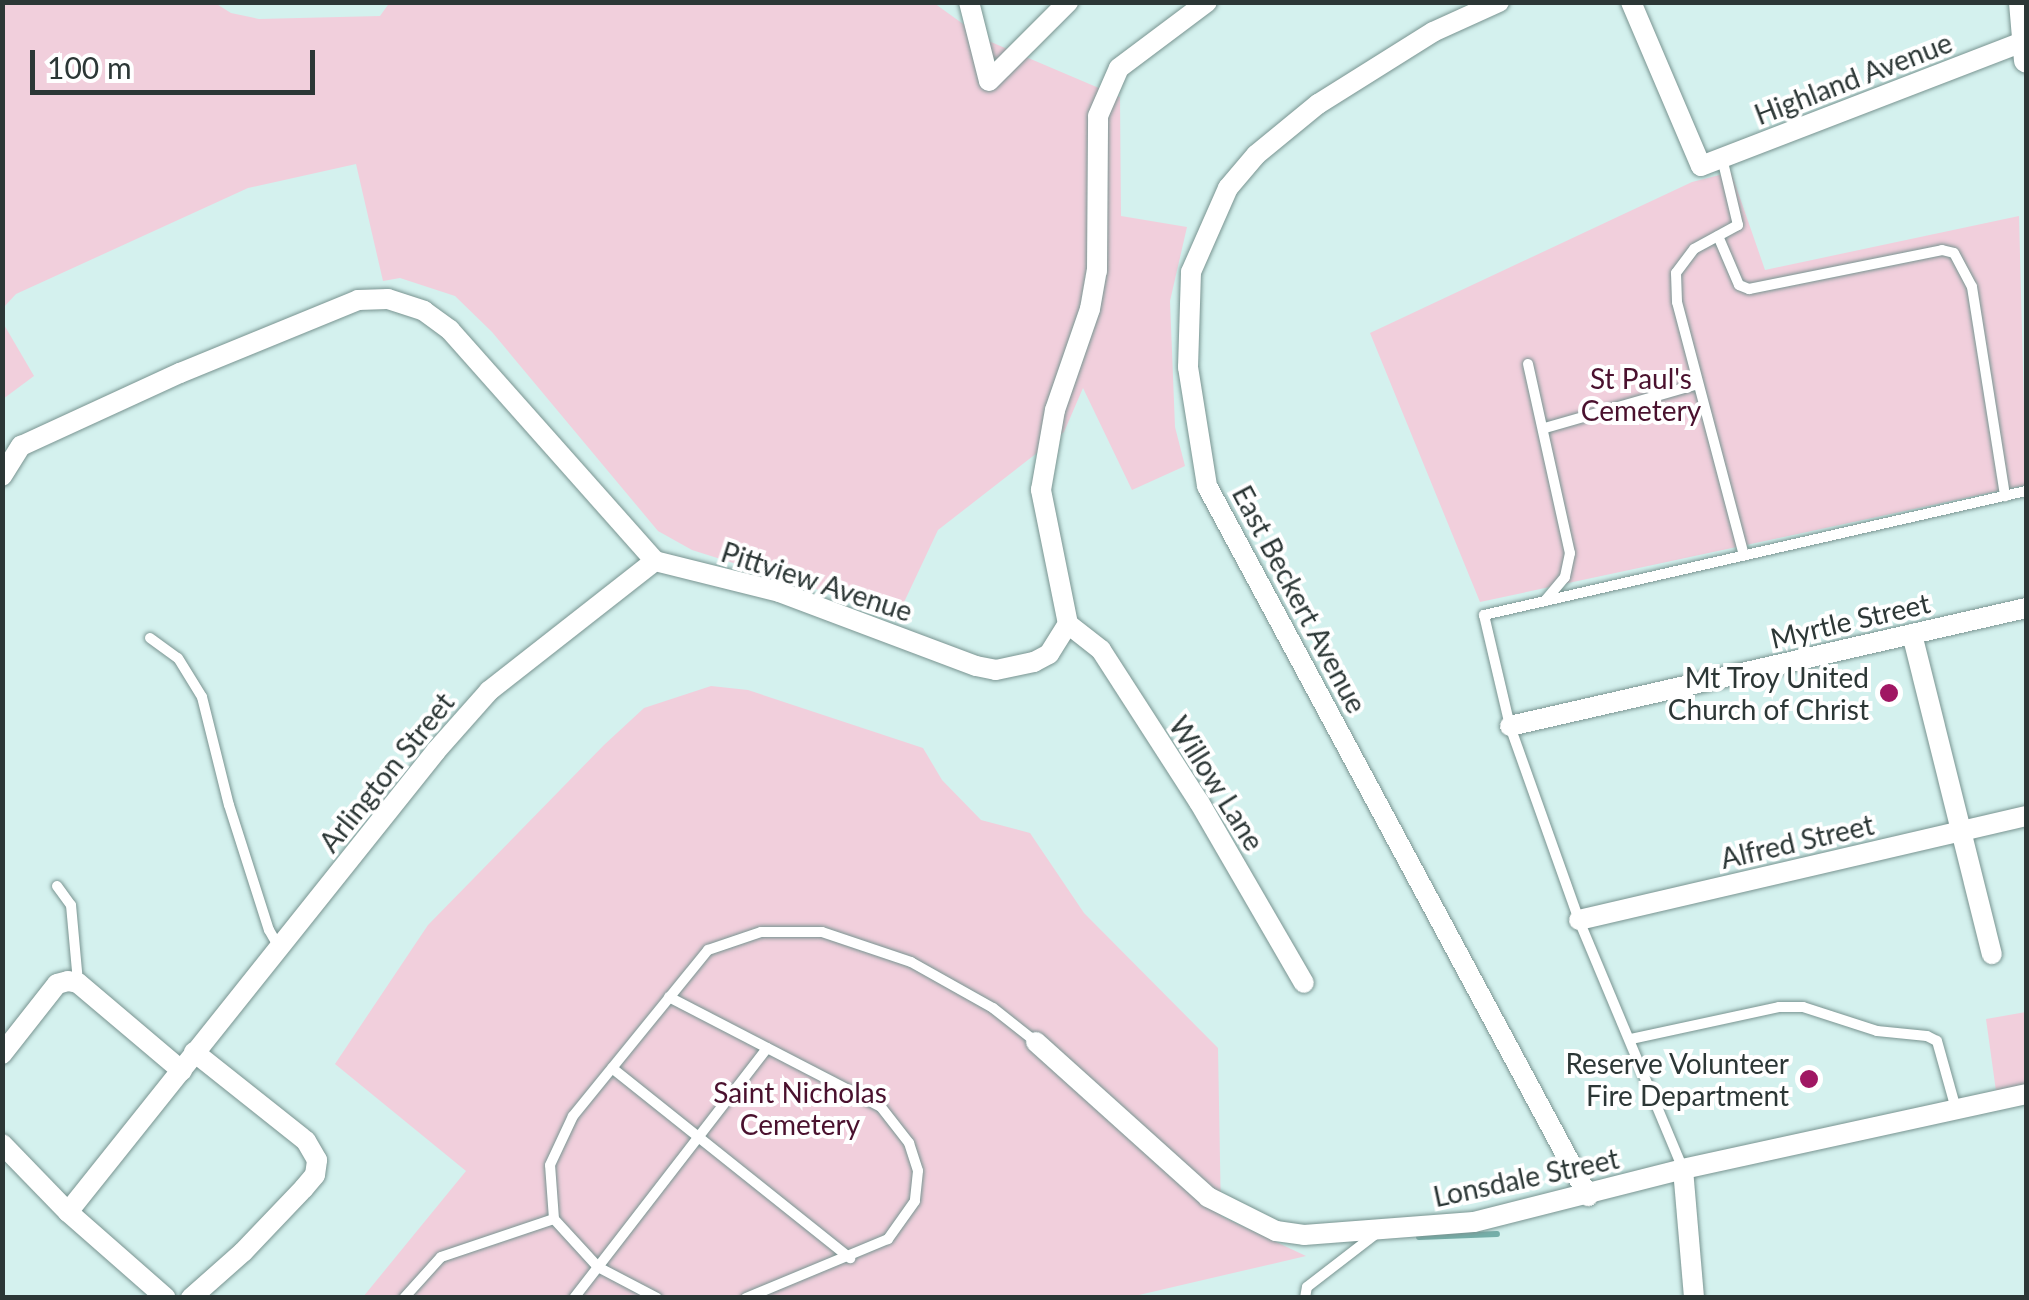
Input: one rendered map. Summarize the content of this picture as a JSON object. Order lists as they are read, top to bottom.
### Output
{
  "streets": {
    "street": [
      "Highland Avenue",
      "Pittview Avenue",
      "East Beckert Avenue",
      "Myrtle Street",
      "Arlington Street",
      "Willow Lane",
      "Alfred Street",
      "Lonsdale Street"
    ]
  },
  "crossings": [
    ["Pittview Avenue", "Arlington Street"],
    ["Pittview Avenue", "Willow Lane"],
    ["East Beckert Avenue", "Lonsdale Street"]
  ],
  "parks": ["St Paul's Cemetery", "Saint Nicholas Cemetery"],
  "places": ["Mt Troy United Church of Christ", "Reserve Volunteer Fire Department"],
  "scale_bar": "100 m"
}
